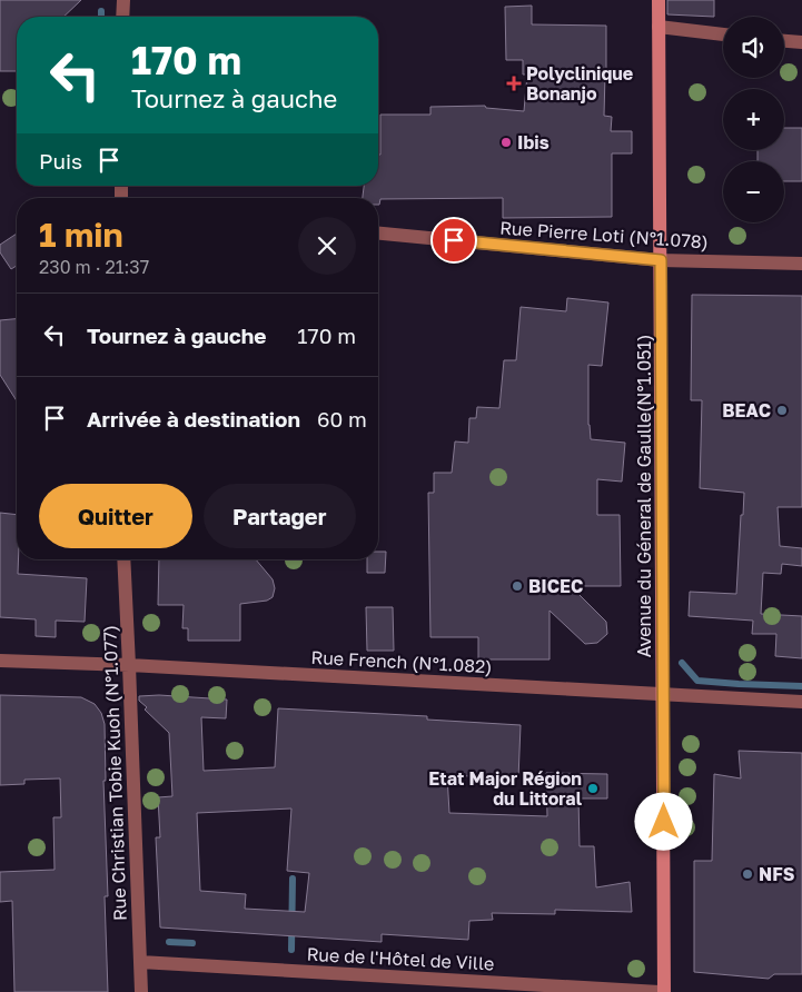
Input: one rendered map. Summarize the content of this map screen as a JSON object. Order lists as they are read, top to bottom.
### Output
{
  "streets": {
    "main road": ["Avenue du Géneral de Gaulle(N°1.051)"],
    "street": [
      "Rue Pierre Loti (N°1.078)",
      "Rue French (N°1.082)",
      "Rue Christian Tobie Kuoh (N°1.077)",
      "Rue de l'Hôtel de Ville"
    ]
  },
  "crossings": [
    ["Rue Pierre Loti (N°1.078)", "Avenue du Géneral de Gaulle(N°1.051)"],
    ["Avenue du Géneral de Gaulle(N°1.051)", "Rue French (N°1.082)"],
    ["Rue French (N°1.082)", "Rue Christian Tobie Kuoh (N°1.077)"],
    ["Rue Christian Tobie Kuoh (N°1.077)", "Rue de l'Hôtel de Ville"]
  ],
  "places": {
    "health": ["Polyclinique Bonanjo"],
    "other": [
      "Ibis",
      "BEAC",
      "BICEC",
      "Etat Major Région du Littoral",
      "NFS"
    ]
  },
  "page": {
    "map_buttons": ["+", "−"],
    "turn": ["170 m", "Tournez à gauche"],
    "then": "Puis",
    "heading": ["1 min", "230 m · 21:37"],
    "list": [
      {
        "name": "Tournez à gauche",
        "value": "170 m"
      },
      {
        "name": "Arrivée à destination",
        "value": "60 m"
      }
    ],
    "buttons": ["Quitter", "Partager"]
  }
}
